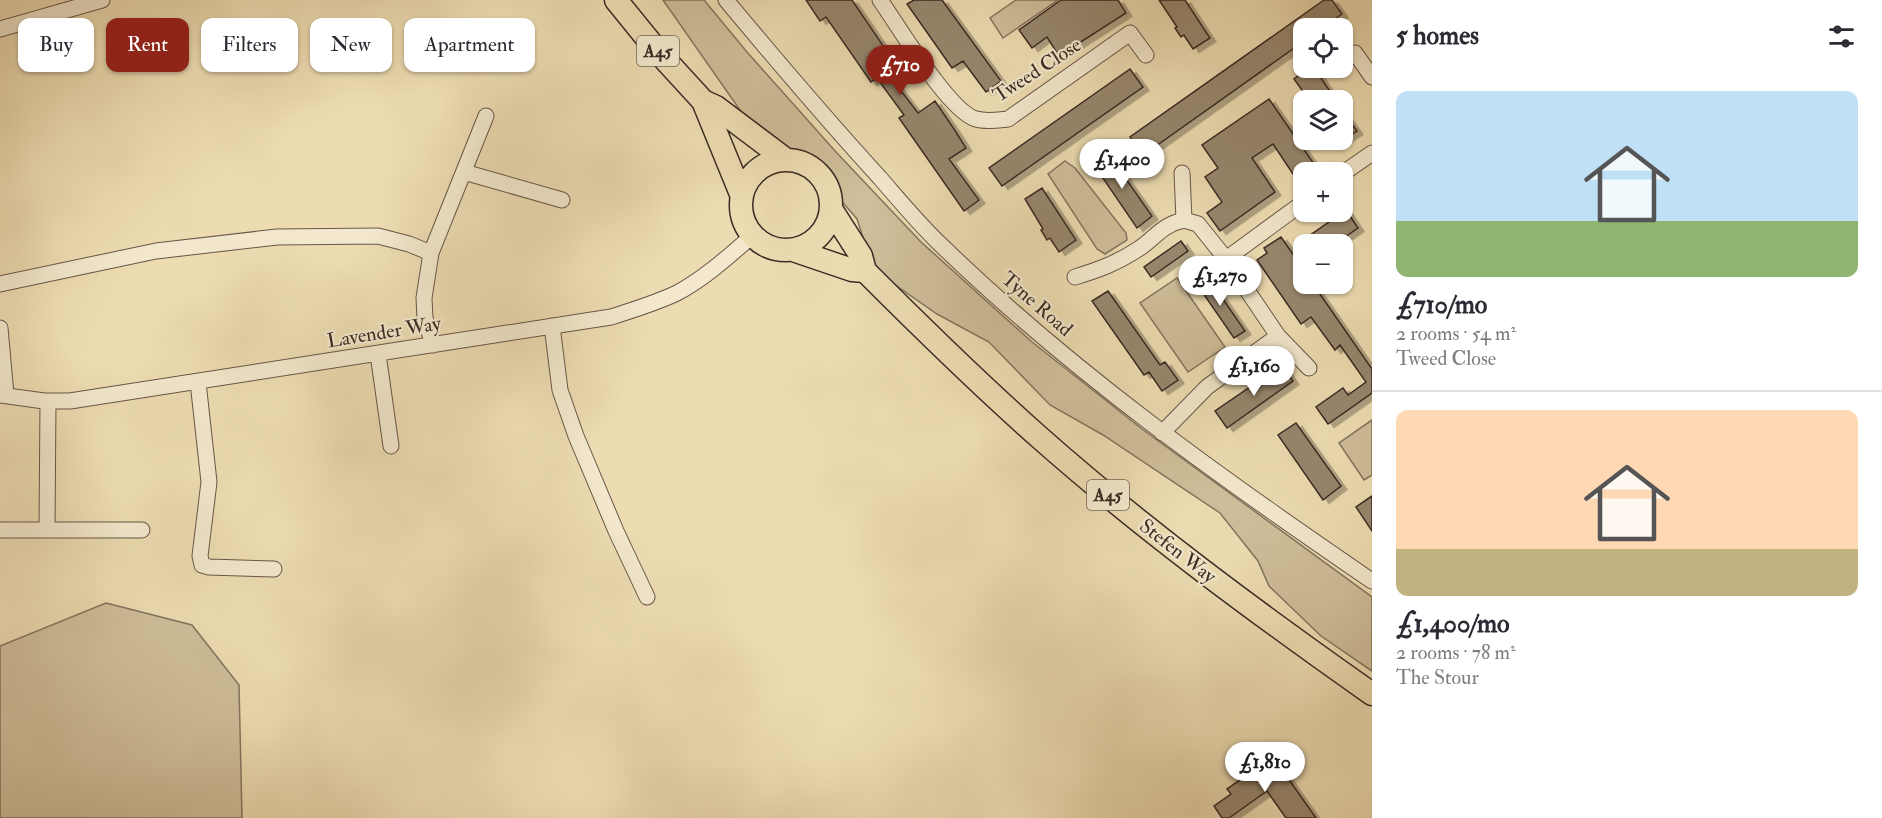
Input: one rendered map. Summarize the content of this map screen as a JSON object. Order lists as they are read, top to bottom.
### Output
{
  "streets": {
    "highway": ["A45", "Stefen Way"],
    "street": ["Tweed Close", "Tyne Road", "Lavender Way"]
  },
  "crossings": [
    ["A45", "Lavender Way"],
    ["A45", "Stefen Way"],
    ["Lavender Way", "Stefen Way"]
  ],
  "page": {
    "heading": "5 homes",
    "map_buttons": ["+", "−"],
    "chip": [
      "Buy",
      "Rent",
      "Filters",
      "New",
      "Apartment"
    ],
    "price": [
      "£710",
      "£1,400",
      "£1,270",
      "£1,160",
      "£1,810"
    ],
    "list": [
      {
        "name": "£710/mo",
        "note": "2 rooms · 54 m² · Tweed Close"
      },
      {
        "name": "£1,400/mo",
        "note": "2 rooms · 78 m² · The Stour"
      }
    ]
  }
}
